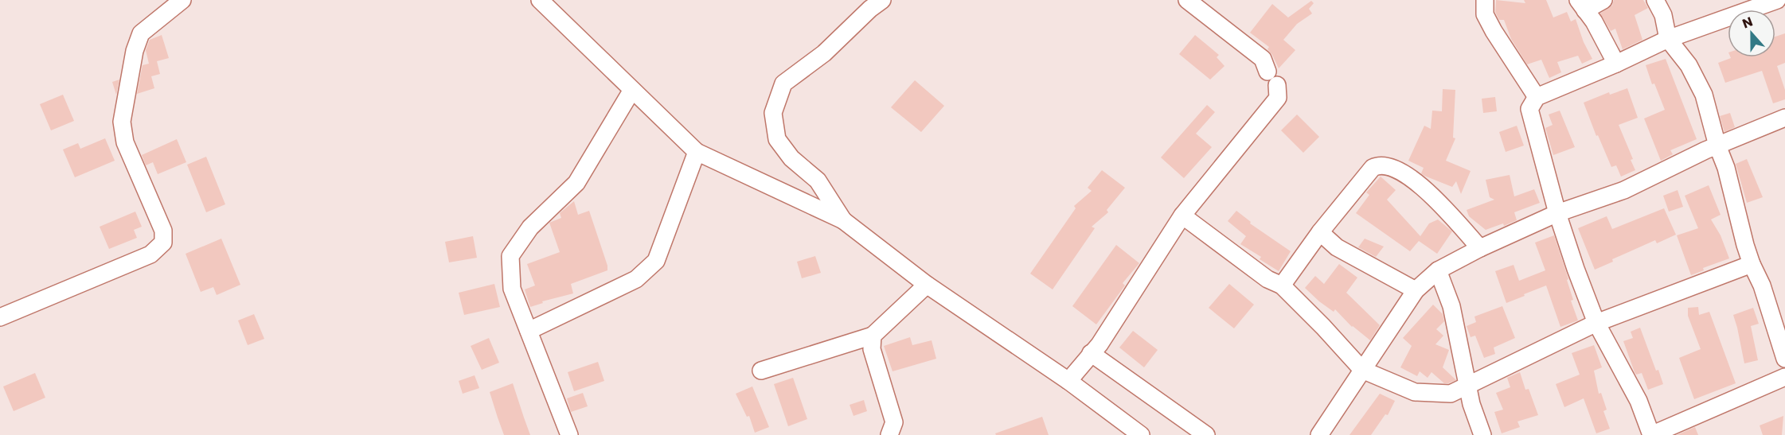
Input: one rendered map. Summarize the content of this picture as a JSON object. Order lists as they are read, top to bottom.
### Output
{
  "north": "top"
}
